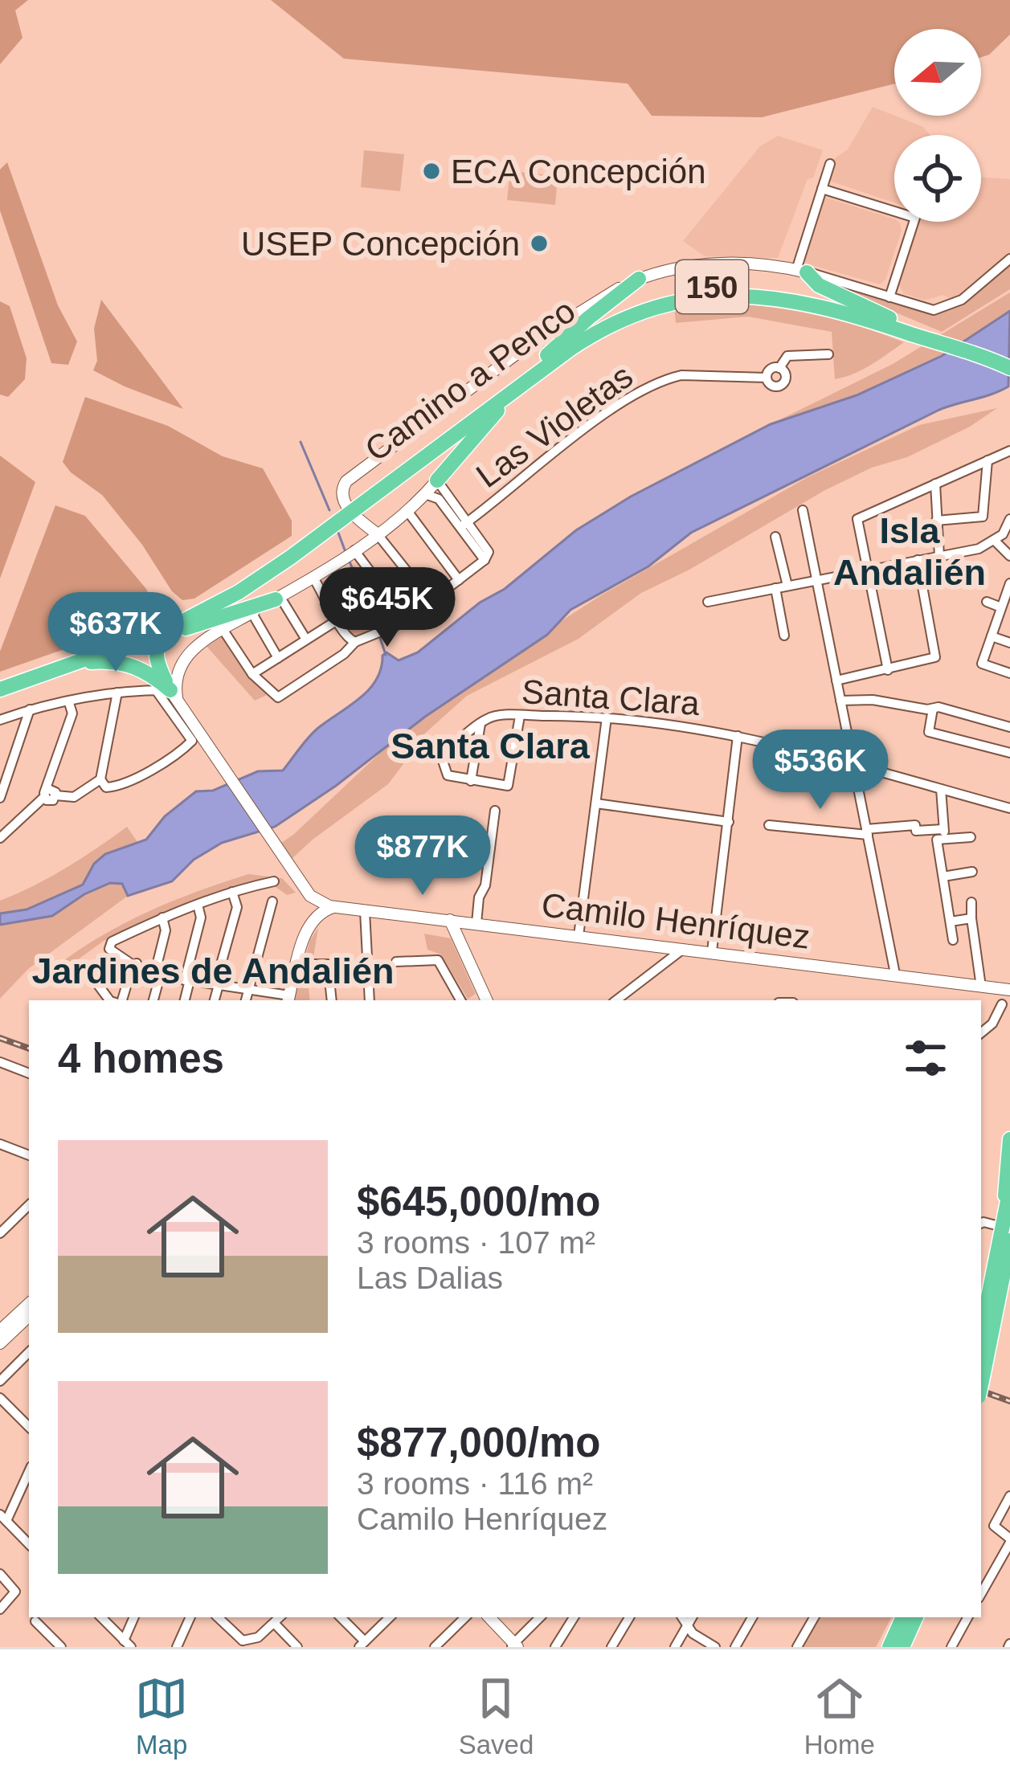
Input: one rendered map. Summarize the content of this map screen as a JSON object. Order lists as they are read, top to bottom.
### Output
{
  "streets": {
    "highway": ["150", "Camino a Penco"],
    "main road": ["Camilo Henríquez"],
    "street": ["Las Violetas", "Santa Clara"]
  },
  "districts": ["Isla Andalién", "Santa Clara", "Jardines de Andalién"],
  "places": ["ECA Concepción", "USEP Concepción"],
  "north": "left",
  "page": {
    "price": [
      "$645K",
      "$637K",
      "$536K",
      "$877K"
    ],
    "heading": "4 homes",
    "list": [
      {
        "name": "$645,000/mo",
        "note": "3 rooms · 107 m² · Las Dalias"
      },
      {
        "name": "$877,000/mo",
        "note": "3 rooms · 116 m² · Camilo Henríquez"
      }
    ],
    "tabs": ["Map", "Saved", "Home"]
  }
}
